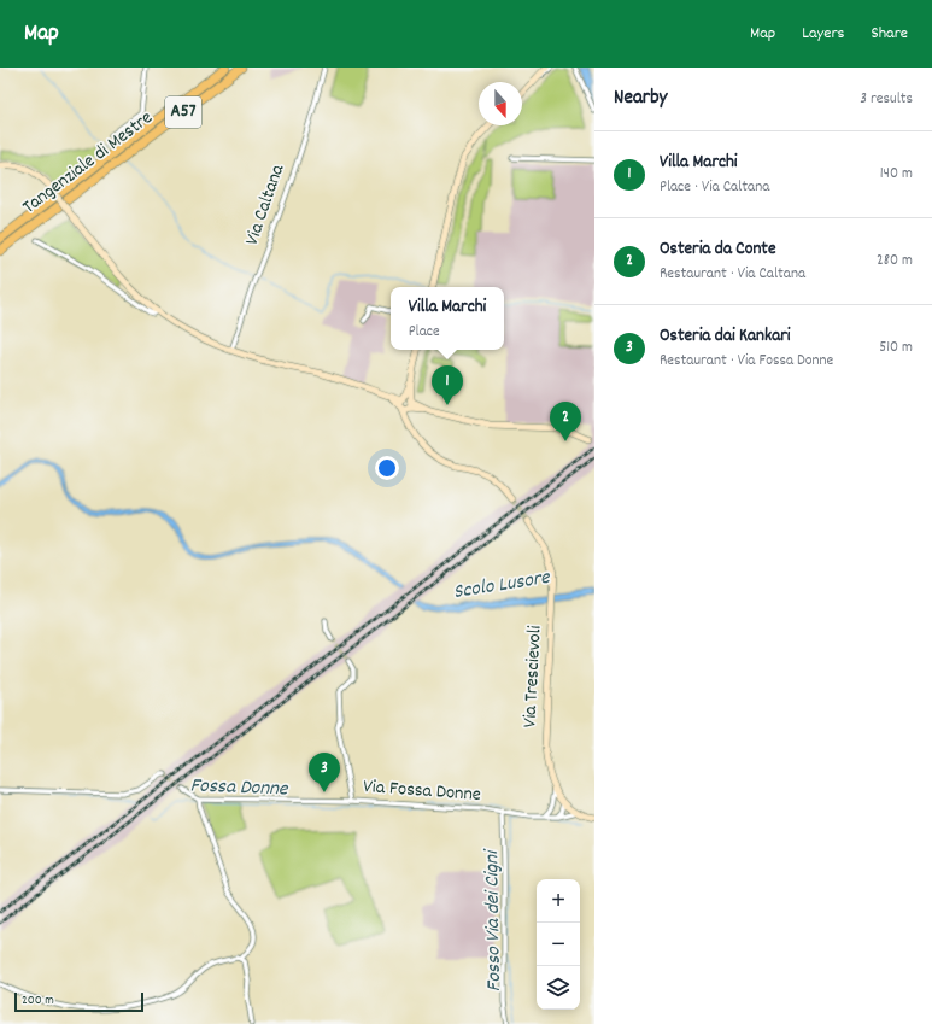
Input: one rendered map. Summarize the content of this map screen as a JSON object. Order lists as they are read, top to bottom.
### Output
{
  "streets": {
    "highway": ["A57", "Tangenziale di Mestre"],
    "main road": ["Via Trescievoli"],
    "street": ["Via Caltana", "Via Fossa Donne"]
  },
  "crossings": [
    ["Via Trescievoli", "Via Fossa Donne"]
  ],
  "water": ["Scolo Lusore", "Fossa Donne", "Fosso Via dei Cigni"],
  "scale_bar": "200 m",
  "north": "bottom",
  "page": {
    "header": "Map",
    "nav": ["Map", "Layers", "Share"],
    "heading": ["Nearby", "3 results"],
    "list": [
      {
        "mark": "1",
        "name": "Villa Marchi",
        "note": "Place · Via Caltana",
        "value": "140 m"
      },
      {
        "mark": "2",
        "name": "Osteria da Conte",
        "note": "Restaurant · Via Caltana",
        "value": "280 m"
      },
      {
        "mark": "3",
        "name": "Osteria dai Kankari",
        "note": "Restaurant · Via Fossa Donne",
        "value": "510 m"
      }
    ],
    "popup": ["Villa Marchi", "Place"],
    "pins": ["1", "2", "3"],
    "map_buttons": ["+", "−"],
    "scale": "200 m"
  }
}
